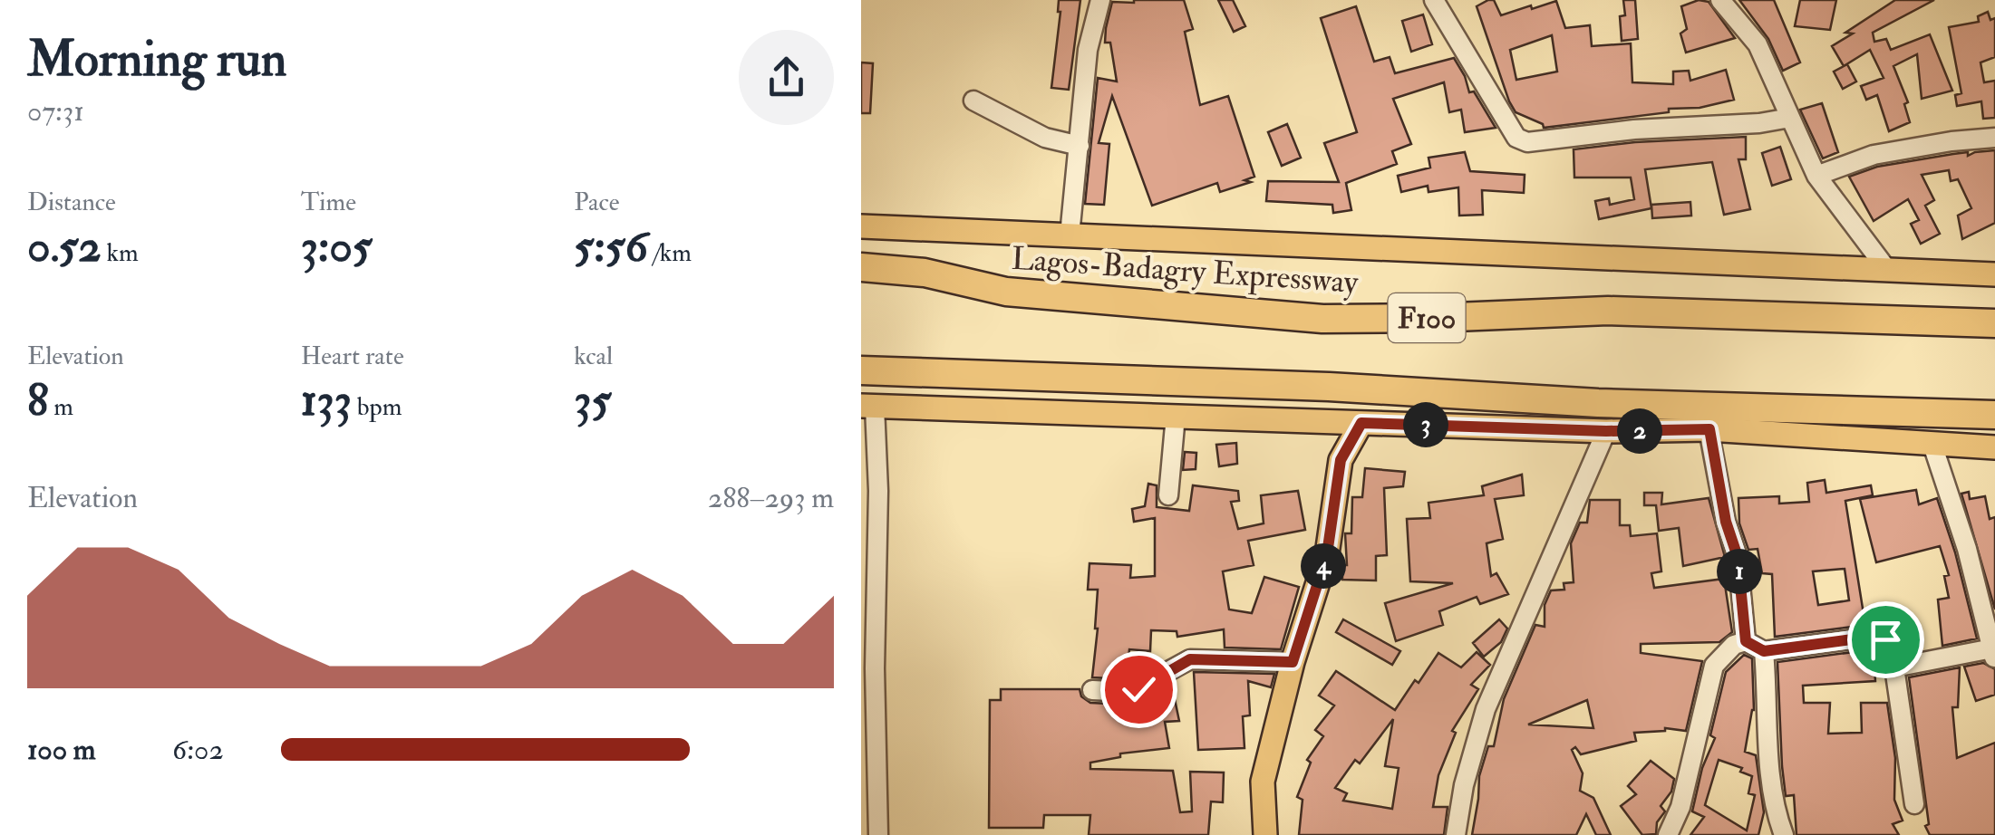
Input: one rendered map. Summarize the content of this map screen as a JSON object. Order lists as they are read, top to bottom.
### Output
{
  "streets": {
    "highway": ["Lagos-Badagry Expressway", "F100"]
  },
  "page": {
    "heading": ["Morning run", "07:31"],
    "stats": [
      ["Distance", "0.52 km"],
      ["Time", "3:05"],
      ["Pace", "5:56 /km"],
      ["Elevation", "8 m"],
      ["Heart rate", "133 bpm"],
      ["kcal", "35"]
    ],
    "pins": [
      "3",
      "2",
      "4",
      "1"
    ],
    "chart": ["Elevation", "288–293 m"],
    "list": [
      {
        "name": "100 m",
        "note": "6:02"
      }
    ]
  }
}
